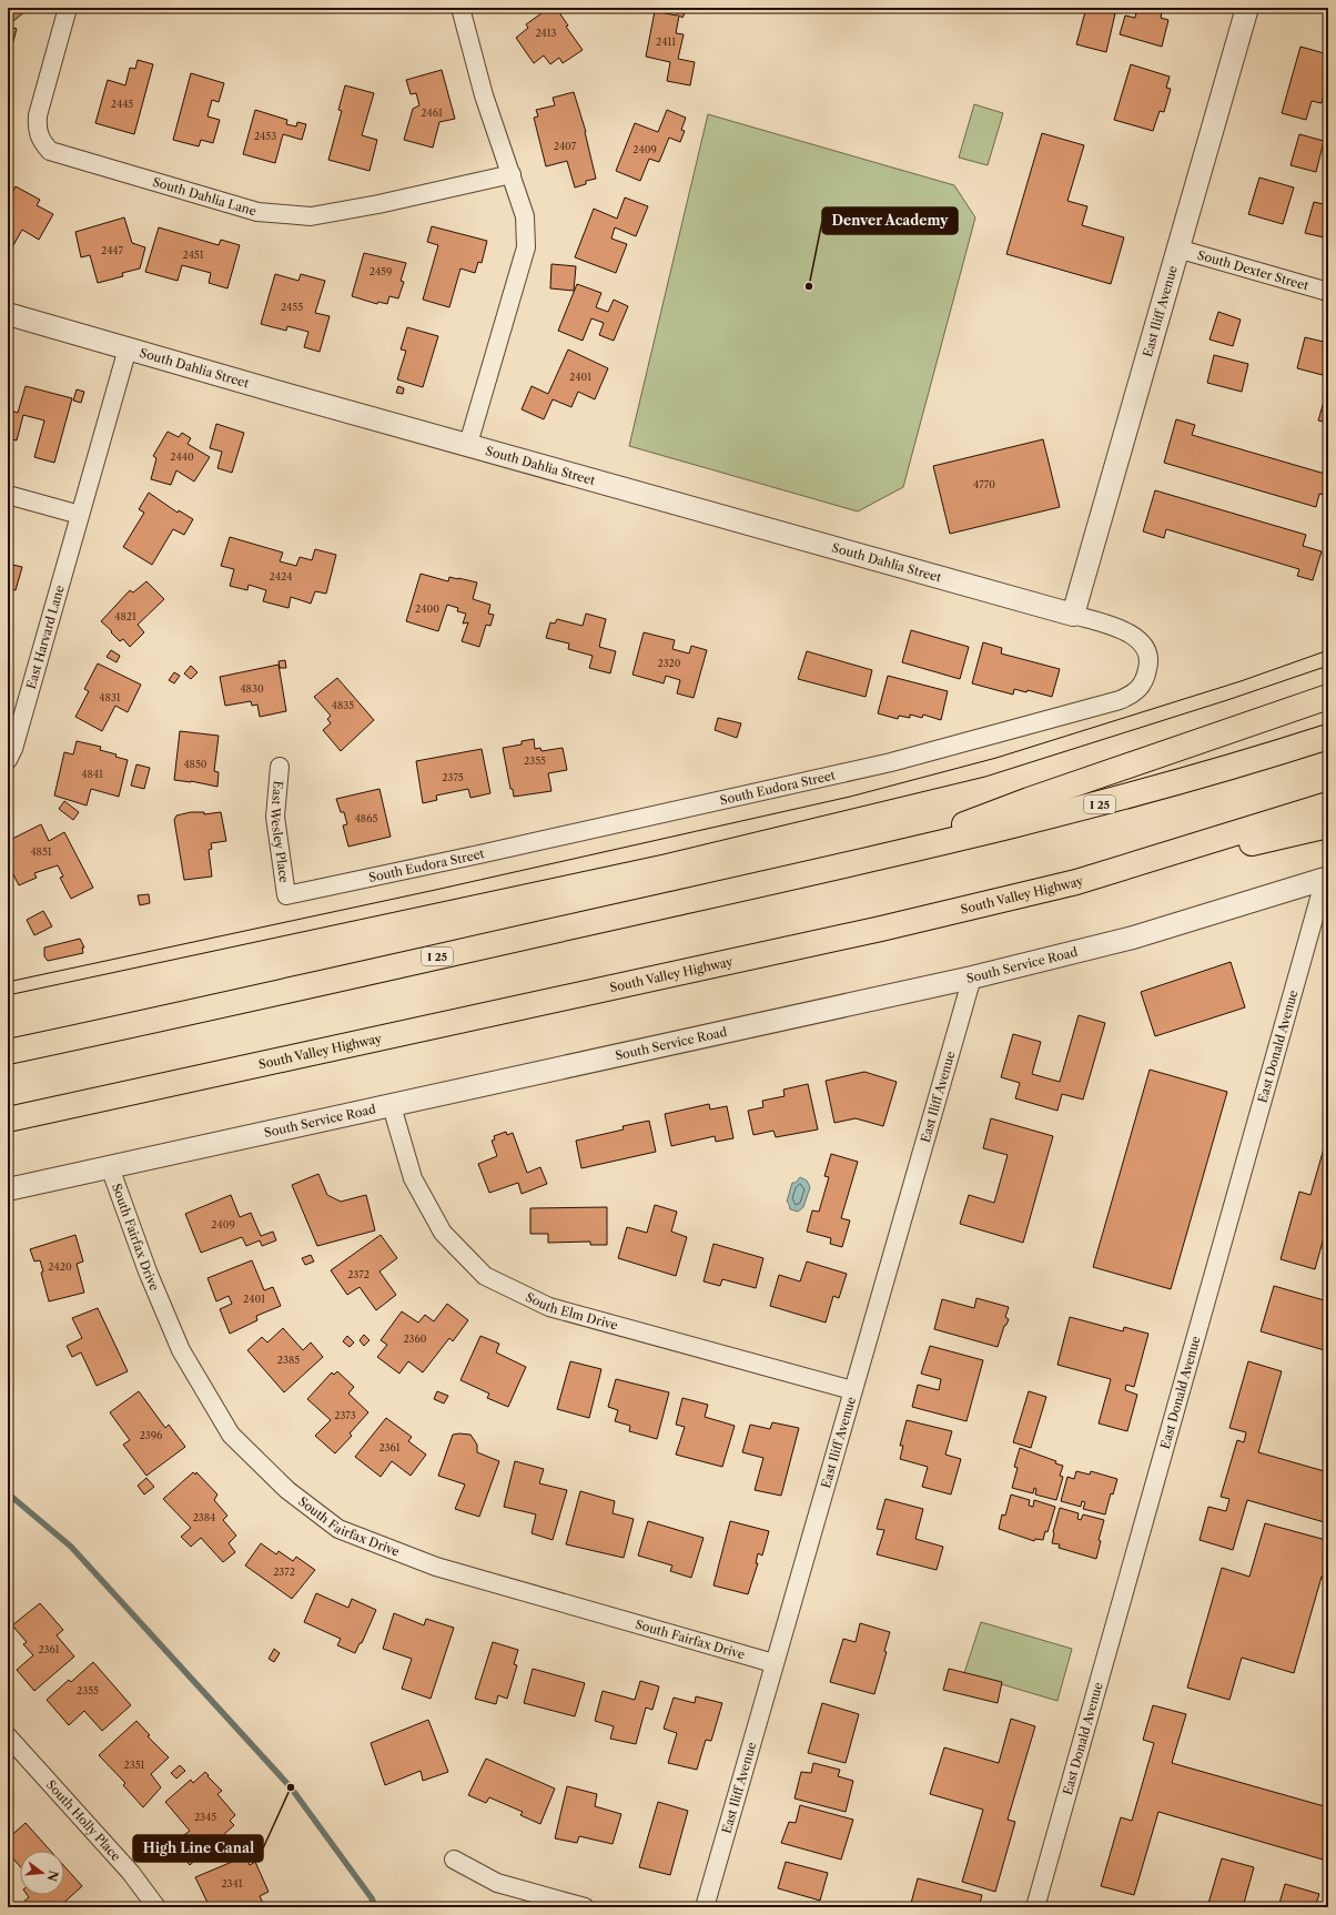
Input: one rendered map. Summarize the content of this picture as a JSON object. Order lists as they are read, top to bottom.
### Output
{
  "streets": {
    "highway": ["I 25", "South Valley Highway"],
    "street": [
      "South Dahlia Lane",
      "South Dexter Street",
      "East Iliff Avenue",
      "South Dahlia Street",
      "East Harvard Lane",
      "South Eudora Street",
      "East Wesley Place",
      "South Service Road",
      "East Donald Avenue",
      "South Fairfax Drive",
      "South Elm Drive",
      "South Holly Place"
    ]
  },
  "crossings": [
    ["South Dexter Street", "East Iliff Avenue"],
    ["East Iliff Avenue", "South Dahlia Street"],
    ["East Iliff Avenue", "South Eudora Street"],
    ["East Iliff Avenue", "South Service Road"],
    ["East Iliff Avenue", "South Fairfax Drive"],
    ["East Iliff Avenue", "South Elm Drive"],
    ["South Dahlia Street", "East Harvard Lane"],
    ["South Dahlia Street", "South Eudora Street"],
    ["South Eudora Street", "East Wesley Place"],
    ["South Service Road", "East Donald Avenue"],
    ["South Service Road", "South Fairfax Drive"],
    ["South Service Road", "South Elm Drive"]
  ],
  "places": ["Denver Academy", "High Line Canal"],
  "house_numbers": [
    "2413",
    "2411",
    "2445",
    "2461",
    "2453",
    "2407",
    "2409",
    "2447",
    "2451",
    "2459",
    "2455",
    "2401",
    "2440",
    "4770",
    "2424",
    "2400",
    "4821",
    "2320",
    "4830",
    "4831",
    "4835",
    "2355",
    "4850",
    "4841",
    "2375",
    "4865",
    "4851",
    "2409",
    "2420",
    "2372",
    "2401",
    "2360",
    "2385",
    "2373",
    "2396",
    "2361",
    "2384",
    "2372",
    "2361",
    "2355",
    "2351",
    "2345",
    "2341"
  ],
  "north": "right"
}
